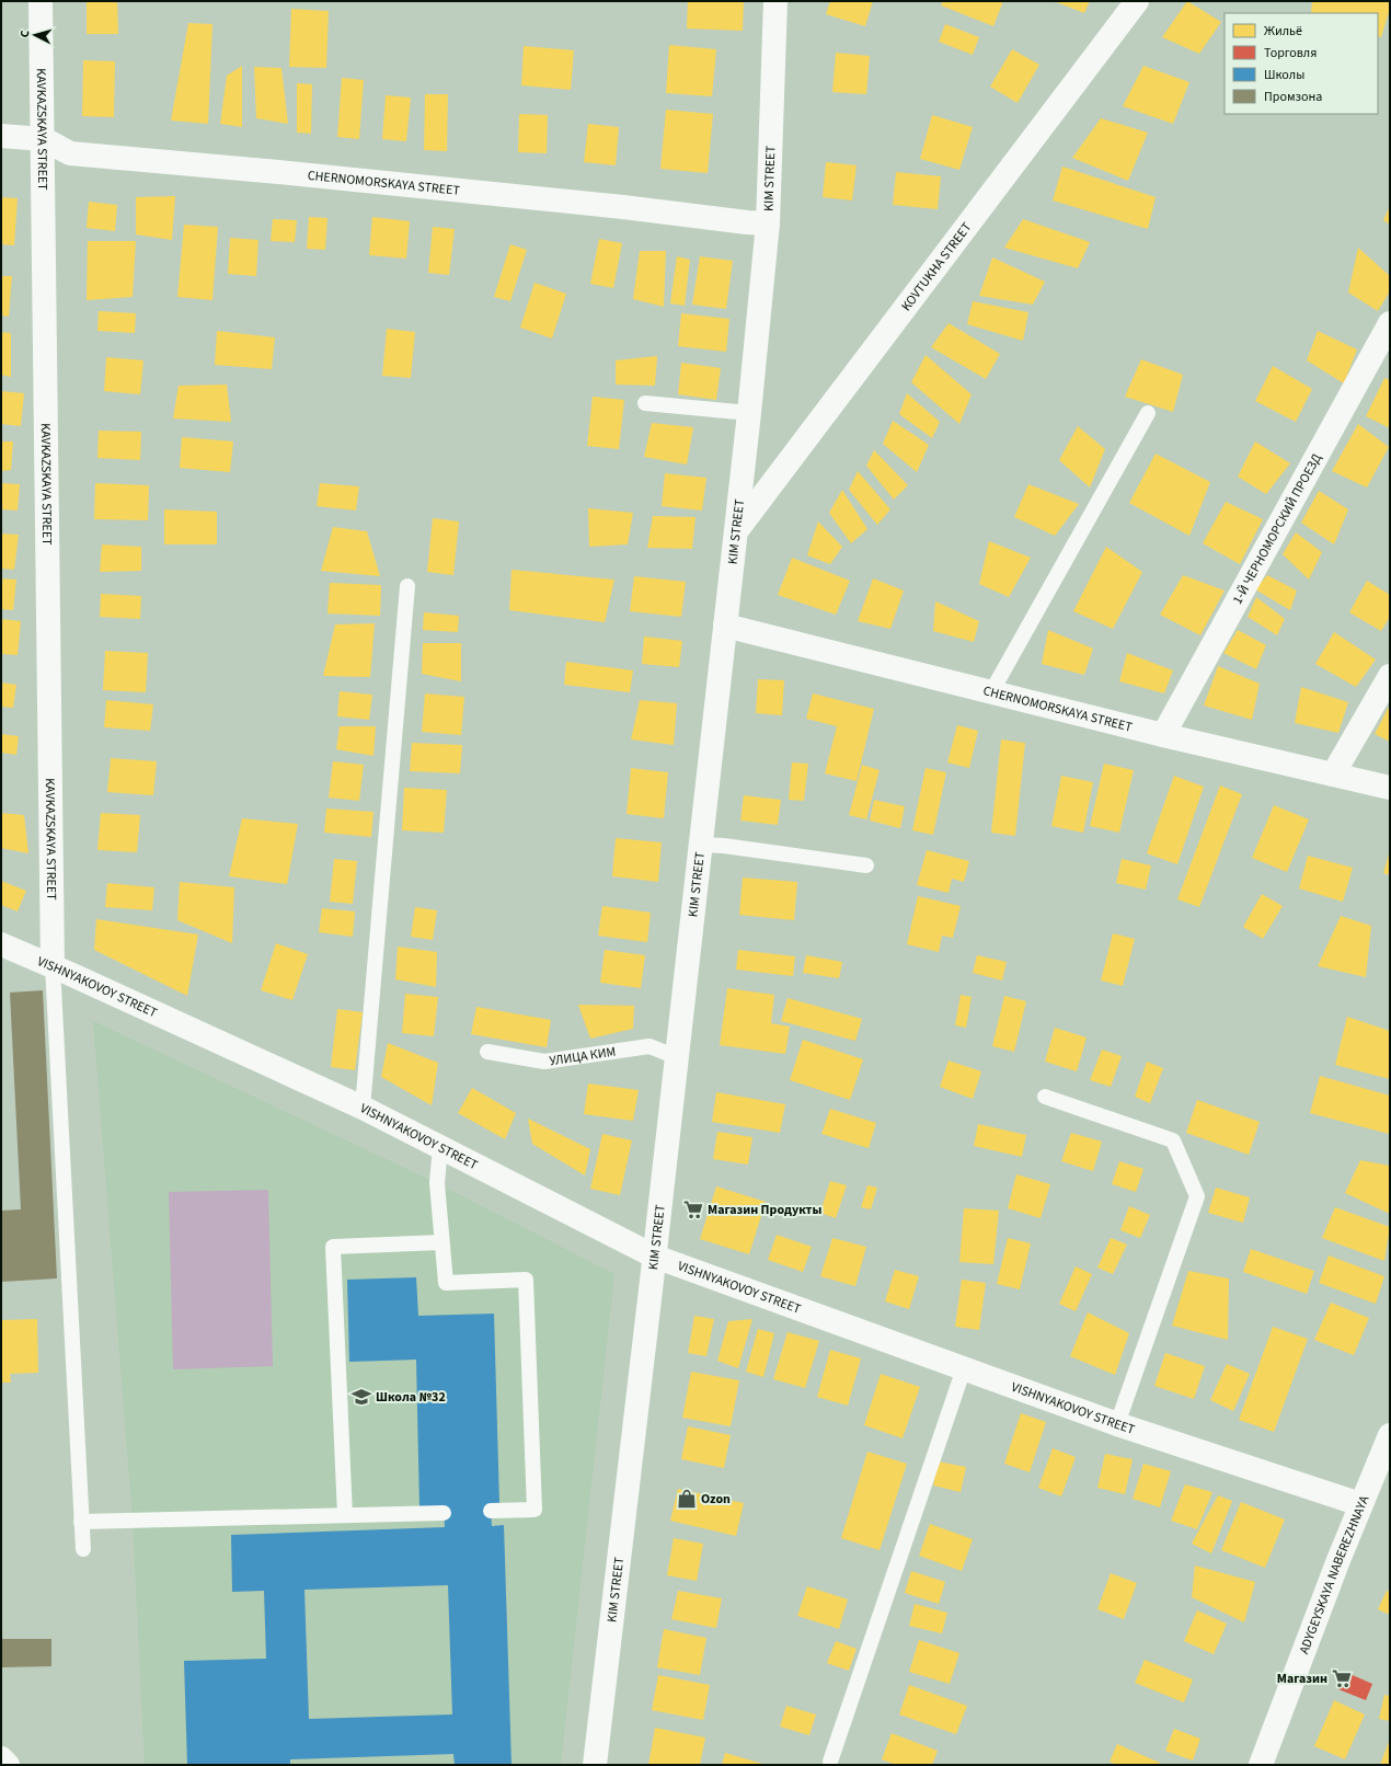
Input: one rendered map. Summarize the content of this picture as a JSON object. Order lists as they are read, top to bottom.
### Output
{
  "streets": {
    "street": [
      "KAVKAZSKAYA STREET",
      "KIM STREET",
      "CHERNOMORSKAYA STREET",
      "KOVTUKHA STREET",
      "1-Й ЧЕРНОМОРСКИЙ ПРОЕЗД",
      "VISHNYAKOVOY STREET",
      "ADYGEYSKAYA NABEREZHNAYA"
    ],
    "lane": ["УЛИЦА КИМ"]
  },
  "crossings": [
    ["KAVKAZSKAYA STREET", "CHERNOMORSKAYA STREET"],
    ["KAVKAZSKAYA STREET", "VISHNYAKOVOY STREET"],
    ["KIM STREET", "CHERNOMORSKAYA STREET"],
    ["KIM STREET", "KOVTUKHA STREET"],
    ["KIM STREET", "VISHNYAKOVOY STREET"],
    ["KIM STREET", "УЛИЦА КИМ"],
    ["CHERNOMORSKAYA STREET", "1-Й ЧЕРНОМОРСКИЙ ПРОЕЗД"],
    ["VISHNYAKOVOY STREET", "ADYGEYSKAYA NABEREZHNAYA"]
  ],
  "places": {
    "supermarket": ["Магазин Продукты", "Магазин"],
    "school or university": ["Школа №32"],
    "shop": ["Ozon"]
  },
  "legend": [
    "Жильё",
    "Торговля",
    "Школы",
    "Промзона"
  ],
  "north": "left"
}
